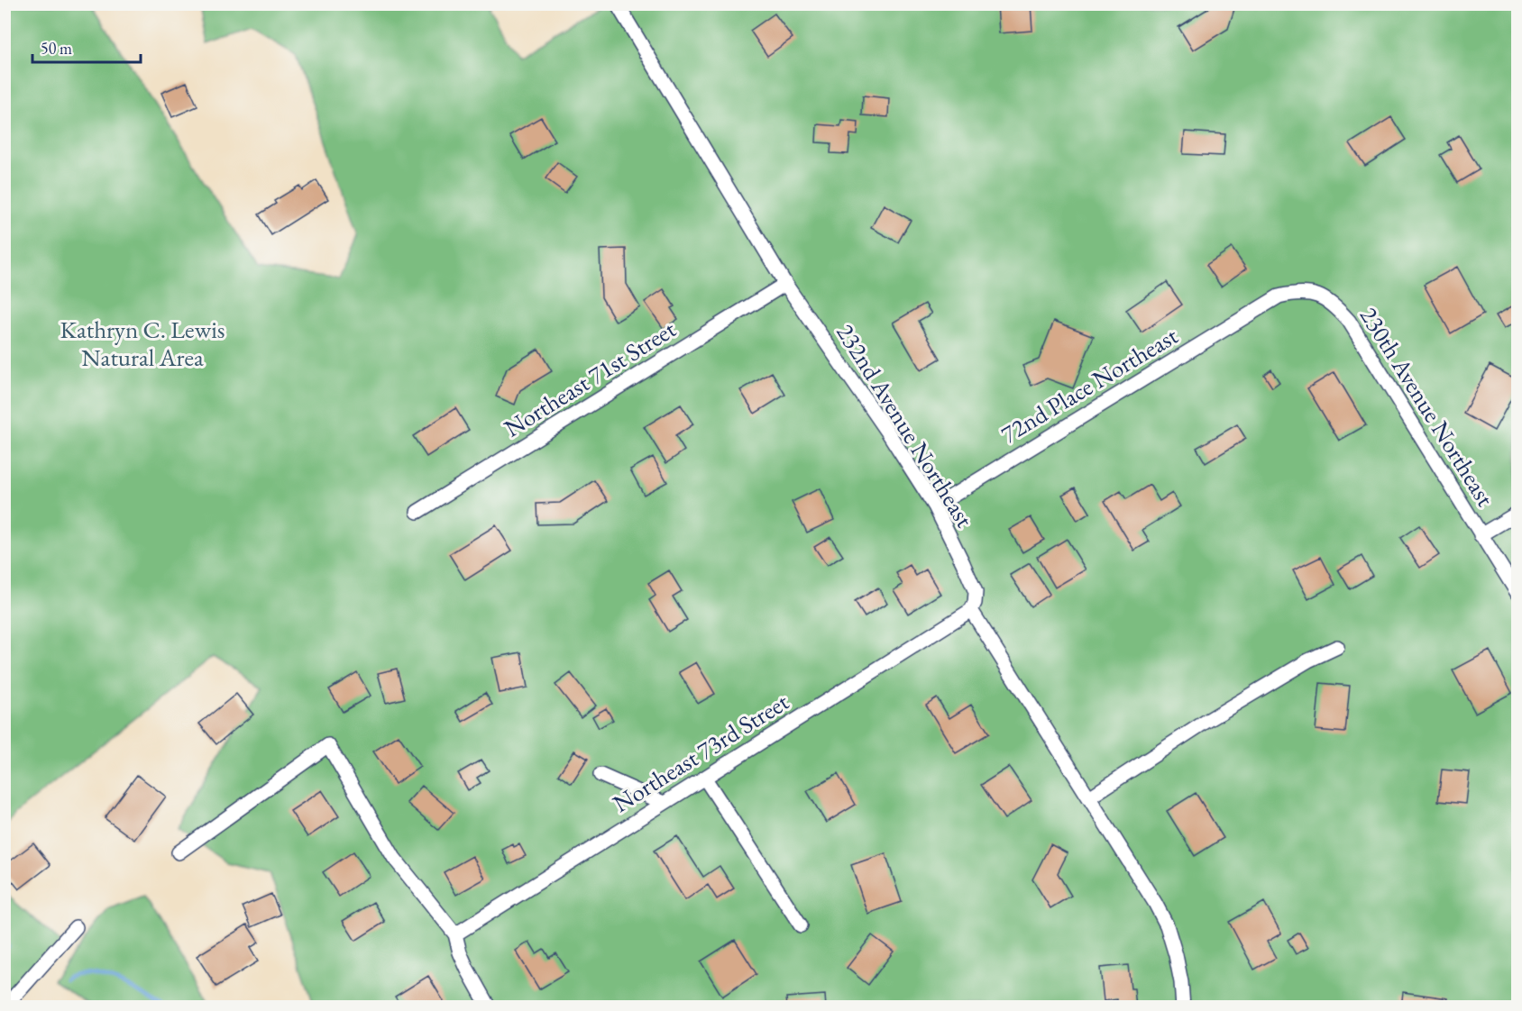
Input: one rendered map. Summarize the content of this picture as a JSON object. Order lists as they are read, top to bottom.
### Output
{
  "streets": {
    "street": [
      "Northeast 71st Street",
      "72nd Place Northeast",
      "230th Avenue Northeast",
      "232nd Avenue Northeast",
      "Northeast 73rd Street"
    ]
  },
  "crossings": [
    ["Northeast 71st Street", "232nd Avenue Northeast"],
    ["72nd Place Northeast", "230th Avenue Northeast"],
    ["72nd Place Northeast", "232nd Avenue Northeast"],
    ["232nd Avenue Northeast", "Northeast 73rd Street"]
  ],
  "parks": ["Kathryn C. Lewis Natural Area"],
  "scale_bar": "50 m"
}
